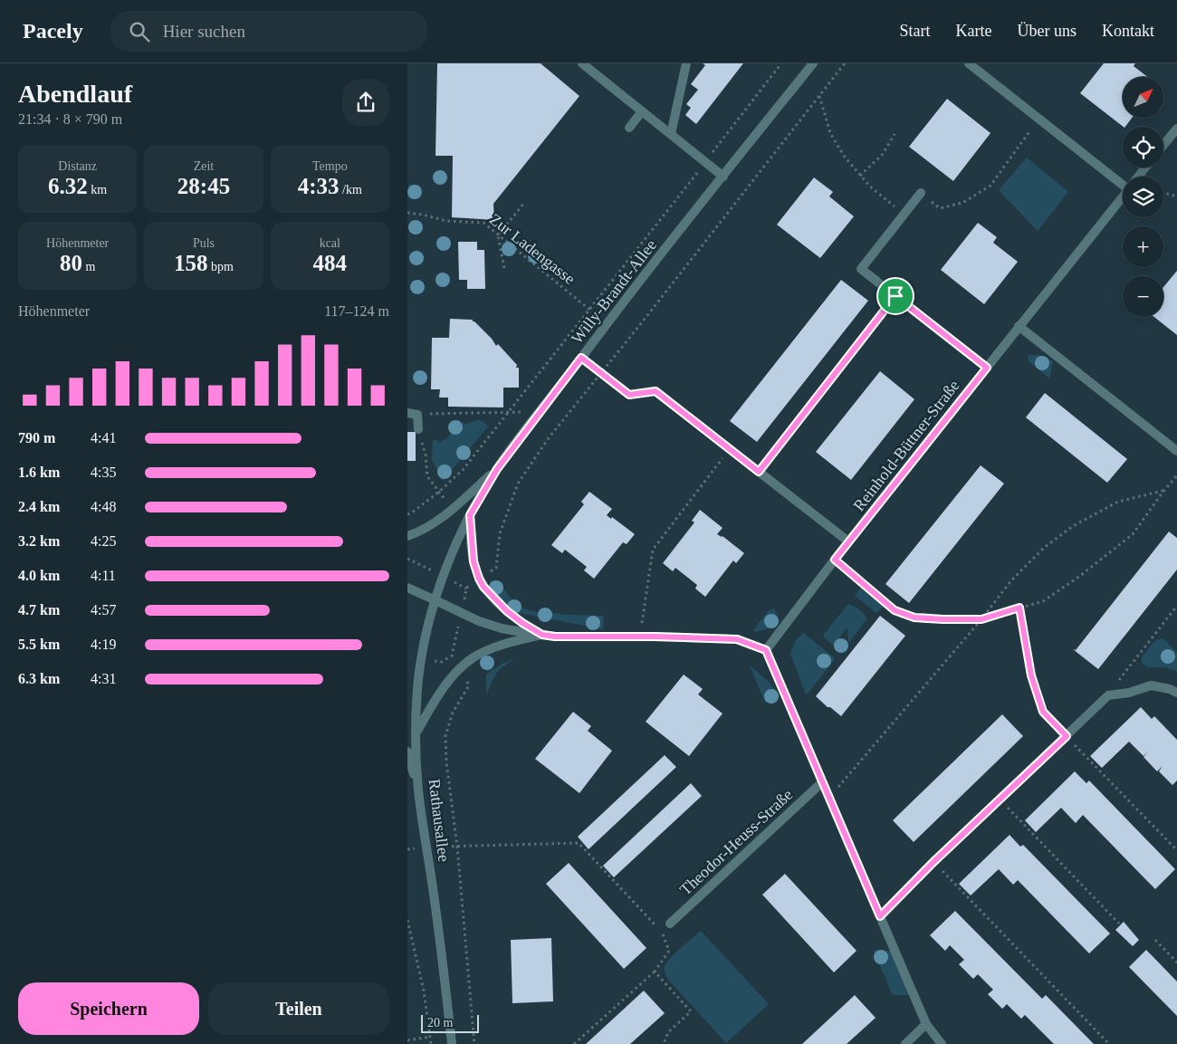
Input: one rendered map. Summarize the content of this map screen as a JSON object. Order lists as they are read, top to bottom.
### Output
{
  "streets": {
    "street": [
      "Willy-Brandt-Allee",
      "Reinhold-Büttner-Straße",
      "Rathausallee",
      "Theodor-Heuss-Straße"
    ],
    "path": ["Zur Ladengasse"]
  },
  "crossings": [
    ["Zur Ladengasse", "Willy-Brandt-Allee"],
    ["Willy-Brandt-Allee", "Rathausallee"]
  ],
  "scale_bar": "20 m",
  "north": "top right",
  "page": {
    "header": "Pacely",
    "search": "Hier suchen",
    "nav": [
      "Start",
      "Karte",
      "Über uns",
      "Kontakt"
    ],
    "heading": ["Abendlauf", "21:34 · 8 × 790 m"],
    "map_buttons": ["+", "−"],
    "stats": [
      ["Distanz", "6.32 km"],
      ["Zeit", "28:45"],
      ["Tempo", "4:33 /km"],
      ["Höhenmeter", "80 m"],
      ["Puls", "158 bpm"],
      ["kcal", "484"]
    ],
    "chart": ["Höhenmeter", "117–124 m"],
    "list": [
      {
        "name": "790 m",
        "note": "4:41"
      },
      {
        "name": "1.6 km",
        "note": "4:35"
      },
      {
        "name": "2.4 km",
        "note": "4:48"
      },
      {
        "name": "3.2 km",
        "note": "4:25"
      },
      {
        "name": "4.0 km",
        "note": "4:11"
      },
      {
        "name": "4.7 km",
        "note": "4:57"
      },
      {
        "name": "5.5 km",
        "note": "4:19"
      },
      {
        "name": "6.3 km",
        "note": "4:31"
      }
    ],
    "buttons": ["Speichern", "Teilen"],
    "scale": "20 m"
  }
}
